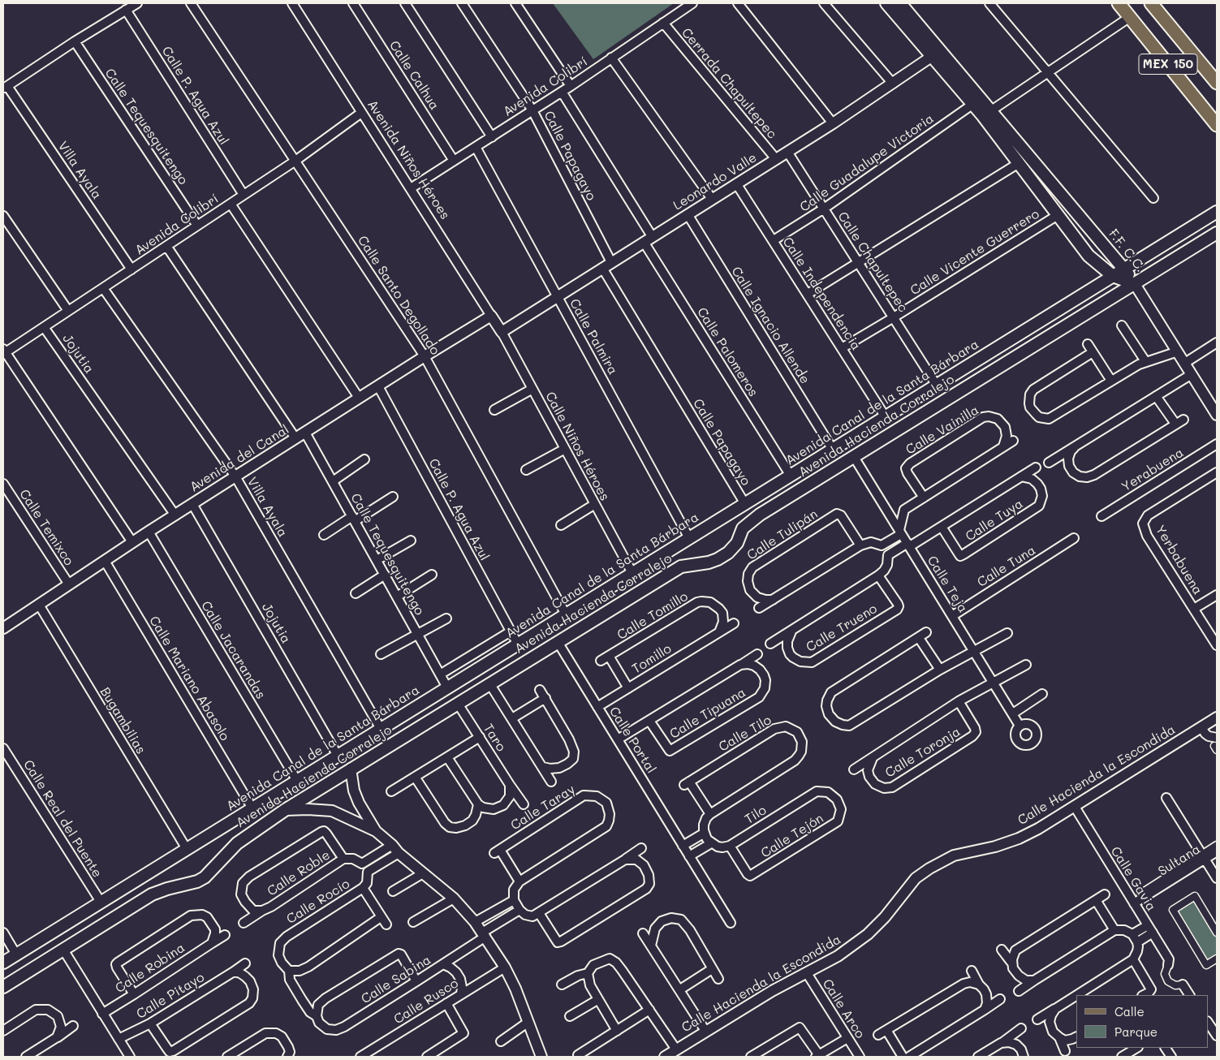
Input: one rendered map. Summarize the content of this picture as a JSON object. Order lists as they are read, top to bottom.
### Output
{
  "streets": {
    "main road": [
      "MEX 150",
      "F.F. C.C.",
      "Avenida Canal de la Santa Bárbara",
      "Avenida Hacienda Corralejo"
    ],
    "street": [
      "Calle Calhua",
      "Cerrada Chapultepec",
      "Avenida Colibrí",
      "Calle P. Agua Azul",
      "Calle Tequesquitengo",
      "Calle Papagayo",
      "Avenida Niños Héroes",
      "Calle Guadalupe Victoria",
      "Villa Ayala",
      "Leonardo Valle",
      "Calle Vicente Guerrero",
      "Calle Chapultepec",
      "Calle Independencia",
      "Calle Santo Degollado",
      "Calle Ignacio Allende",
      "Calle Palmira",
      "Calle Palomeros",
      "Jojutia",
      "Calle Vainilla",
      "Calle Niños Héroes",
      "Avenida del Canal",
      "Yerabuena",
      "Calle Tuya",
      "Calle Temixco",
      "Calle Tulipán",
      "Yerbabuena",
      "Calle Tuna",
      "Calle Teja",
      "Calle Tomillo",
      "Calle Trueno",
      "Calle Jacarandas",
      "Tomillo",
      "Calle Mariano Abasolo",
      "Calle Tipuana",
      "Bugambilias",
      "Calle Tilo",
      "Taro",
      "Calle Portal",
      "Calle Toronja",
      "Calle Hacienda la Escondida",
      "Calle Taray",
      "Tilo",
      "Calle Real del Puente",
      "Calle Tejón",
      "Sultana",
      "Calle Roble",
      "Calle Gavia",
      "Calle Rocío",
      "Calle Robina",
      "Calle Sabina",
      "Calle Pitayo",
      "Calle Rusco",
      "Calle Arco"
    ]
  },
  "crossings": [
    ["Calle Calhua", "Avenida Colibrí"],
    ["Cerrada Chapultepec", "Avenida Colibrí"],
    ["Cerrada Chapultepec", "Leonardo Valle"],
    ["Avenida Colibrí", "Calle P. Agua Azul"],
    ["Avenida Colibrí", "Calle Tequesquitengo"],
    ["Avenida Colibrí", "Calle Papagayo"],
    ["Avenida Colibrí", "Avenida Niños Héroes"],
    ["Avenida Colibrí", "Villa Ayala"],
    ["Avenida Colibrí", "Calle Santo Degollado"],
    ["Avenida Colibrí", "Calle Palmira"],
    ["Avenida Colibrí", "Calle Palomeros"],
    ["Avenida Colibrí", "Jojutia"],
    ["Calle P. Agua Azul", "Avenida Canal de la Santa Bárbara"],
    ["Calle P. Agua Azul", "Avenida del Canal"],
    ["Calle Tequesquitengo", "Avenida Canal de la Santa Bárbara"],
    ["Calle Tequesquitengo", "Avenida del Canal"],
    ["Calle Papagayo", "Leonardo Valle"],
    ["Calle Papagayo", "Avenida Canal de la Santa Bárbara"],
    ["Avenida Niños Héroes", "Leonardo Valle"],
    ["Avenida Niños Héroes", "Calle Niños Héroes"],
    ["Avenida Niños Héroes", "Avenida del Canal"],
    ["Calle Guadalupe Victoria", "F.F. C.C."],
    ["Calle Guadalupe Victoria", "Calle Chapultepec"],
    ["Calle Guadalupe Victoria", "Calle Independencia"],
    ["Villa Ayala", "Avenida Canal de la Santa Bárbara"],
    ["Villa Ayala", "Avenida del Canal"],
    ["Leonardo Valle", "F.F. C.C."],
    ["Leonardo Valle", "Calle Chapultepec"],
    ["Leonardo Valle", "Calle Independencia"],
    ["Leonardo Valle", "Calle Ignacio Allende"],
    ["Leonardo Valle", "Calle Palmira"],
    ["Leonardo Valle", "Calle Palomeros"],
    ["Leonardo Valle", "Calle Niños Héroes"],
    ["F.F. C.C.", "Calle Vicente Guerrero"],
    ["F.F. C.C.", "Avenida Canal de la Santa Bárbara"],
    ["F.F. C.C.", "Avenida Hacienda Corralejo"],
    ["Calle Vicente Guerrero", "Calle Chapultepec"],
    ["Calle Vicente Guerrero", "Calle Independencia"],
    ["Calle Chapultepec", "Avenida Canal de la Santa Bárbara"],
    ["Calle Independencia", "Avenida Canal de la Santa Bárbara"],
    ["Calle Santo Degollado", "Avenida Canal de la Santa Bárbara"],
    ["Calle Santo Degollado", "Avenida del Canal"],
    ["Calle Ignacio Allende", "Avenida Canal de la Santa Bárbara"],
    ["Calle Palmira", "Avenida Canal de la Santa Bárbara"],
    ["Calle Palomeros", "Avenida Canal de la Santa Bárbara"],
    ["Jojutia", "Avenida Canal de la Santa Bárbara"],
    ["Jojutia", "Avenida del Canal"],
    ["Avenida Canal de la Santa Bárbara", "Calle Niños Héroes"],
    ["Avenida Canal de la Santa Bárbara", "Calle Jacarandas"],
    ["Avenida Canal de la Santa Bárbara", "Calle Mariano Abasolo"],
    ["Avenida Canal de la Santa Bárbara", "Bugambilias"],
    ["Avenida Canal de la Santa Bárbara", "Calle Real del Puente"],
    ["Avenida Hacienda Corralejo", "Calle Teja"],
    ["Avenida Hacienda Corralejo", "Taro"],
    ["Avenida Hacienda Corralejo", "Calle Portal"],
    ["Avenida del Canal", "Calle Temixco"],
    ["Avenida del Canal", "Calle Jacarandas"],
    ["Avenida del Canal", "Calle Mariano Abasolo"],
    ["Avenida del Canal", "Bugambilias"],
    ["Calle Tuya", "Calle Teja"],
    ["Calle Tuya", "Calle Trueno"],
    ["Calle Tuna", "Calle Teja"],
    ["Calle Teja", "Calle Trueno"],
    ["Calle Tomillo", "Tomillo"],
    ["Tomillo", "Calle Portal"],
    ["Calle Tipuana", "Calle Portal"],
    ["Calle Hacienda la Escondida", "Calle Gavia"],
    ["Calle Hacienda la Escondida", "Calle Arco"],
    ["Tilo", "Calle Tejón"],
    ["Sultana", "Calle Gavia"],
    ["Calle Roble", "Calle Rocío"]
  ],
  "legend": ["Calle", "Parque"]
}
